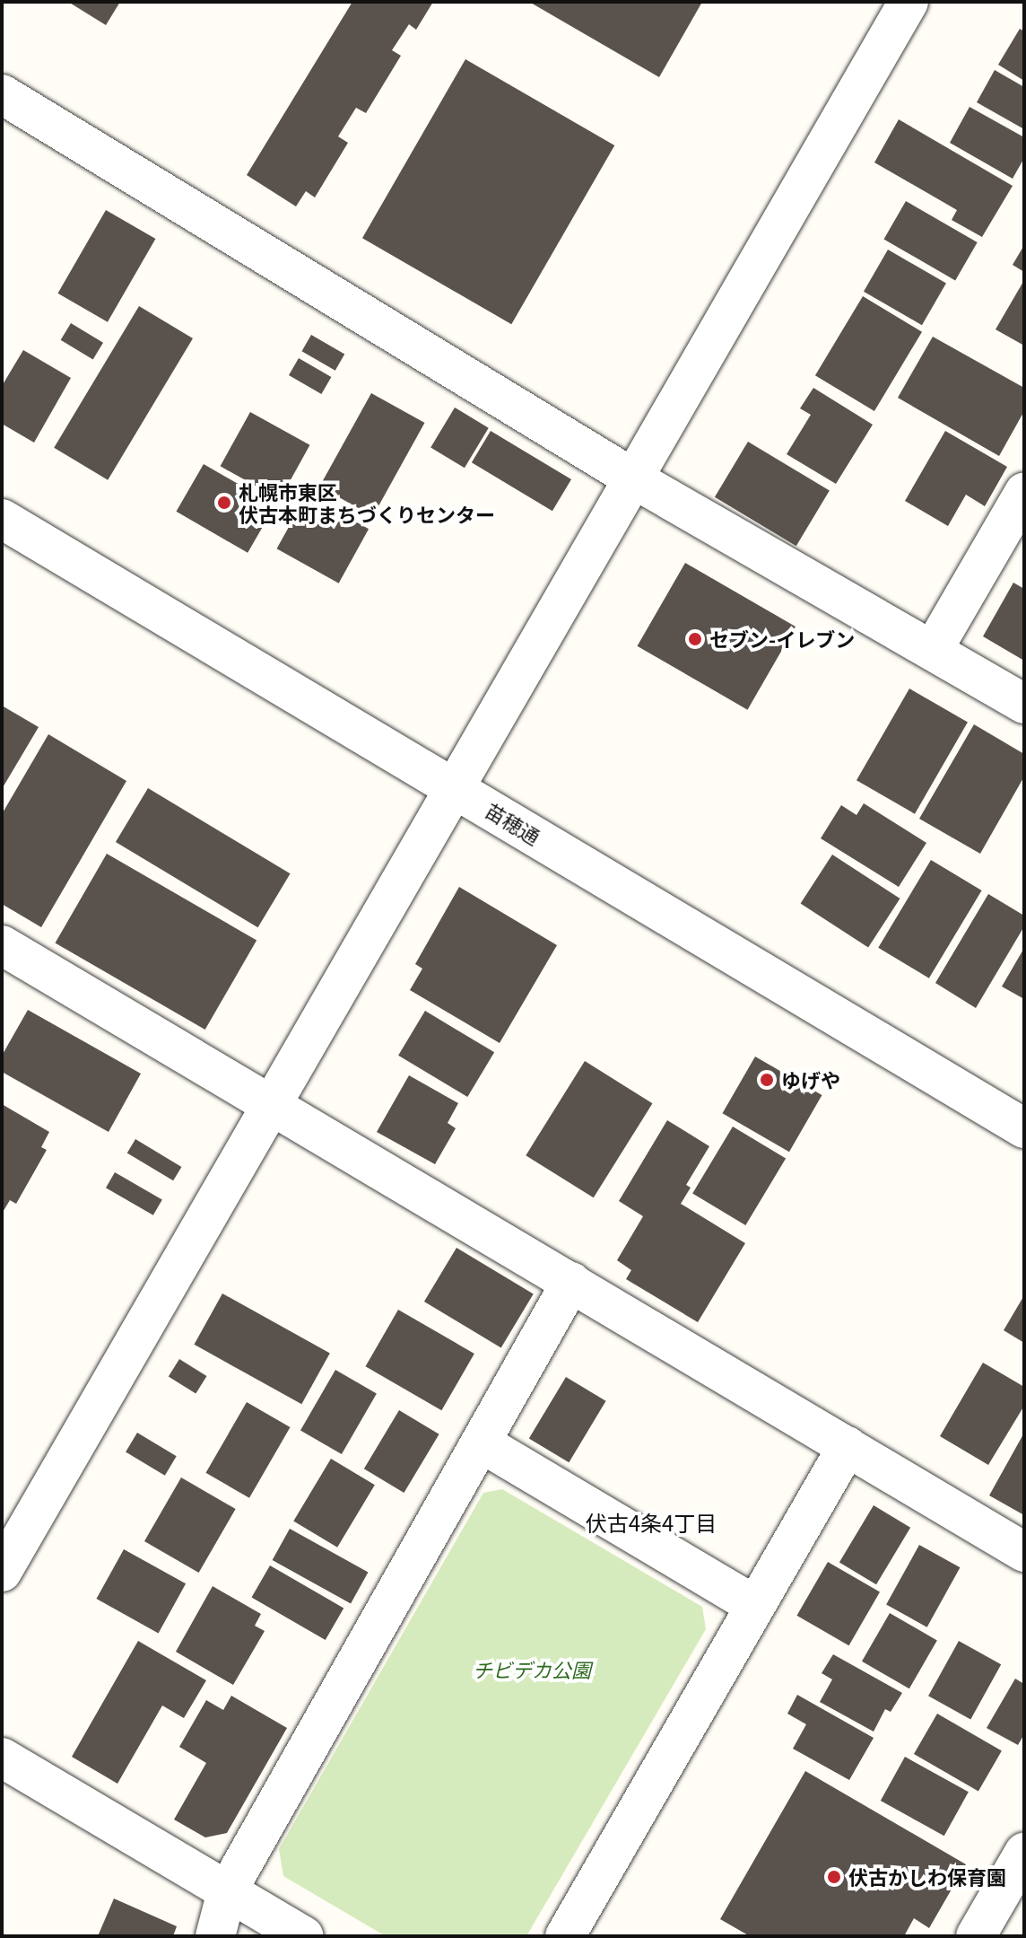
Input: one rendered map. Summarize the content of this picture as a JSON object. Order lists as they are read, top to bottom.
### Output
{
  "streets": {
    "street": ["苗穂通"]
  },
  "districts": ["伏古4条4丁目"],
  "parks": ["チビデカ公園"],
  "places": [
    "札幌市東区 伏古本町まちづくりセンター",
    "セブン-イレブン",
    "ゆげや",
    "伏古かしわ保育園"
  ]
}
